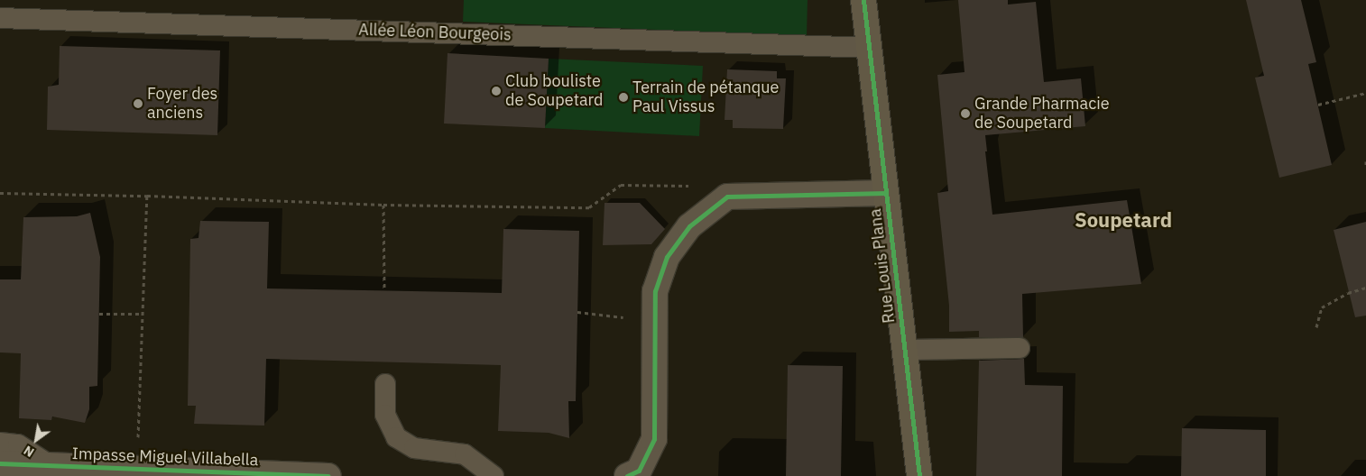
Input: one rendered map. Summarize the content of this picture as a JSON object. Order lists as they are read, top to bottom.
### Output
{
  "streets": {
    "street": ["Rue Louis Plana", "Impasse Miguel Villabella"],
    "lane": ["Allée Léon Bourgeois"]
  },
  "crossings": [
    ["Allée Léon Bourgeois", "Rue Louis Plana"]
  ],
  "districts": ["Soupetard"],
  "places": [
    "Club bouliste de Soupetard",
    "Terrain de pétanque Paul Vissus",
    "Foyer des anciens",
    "Grande Pharmacie de Soupetard"
  ],
  "north": "bottom left"
}
